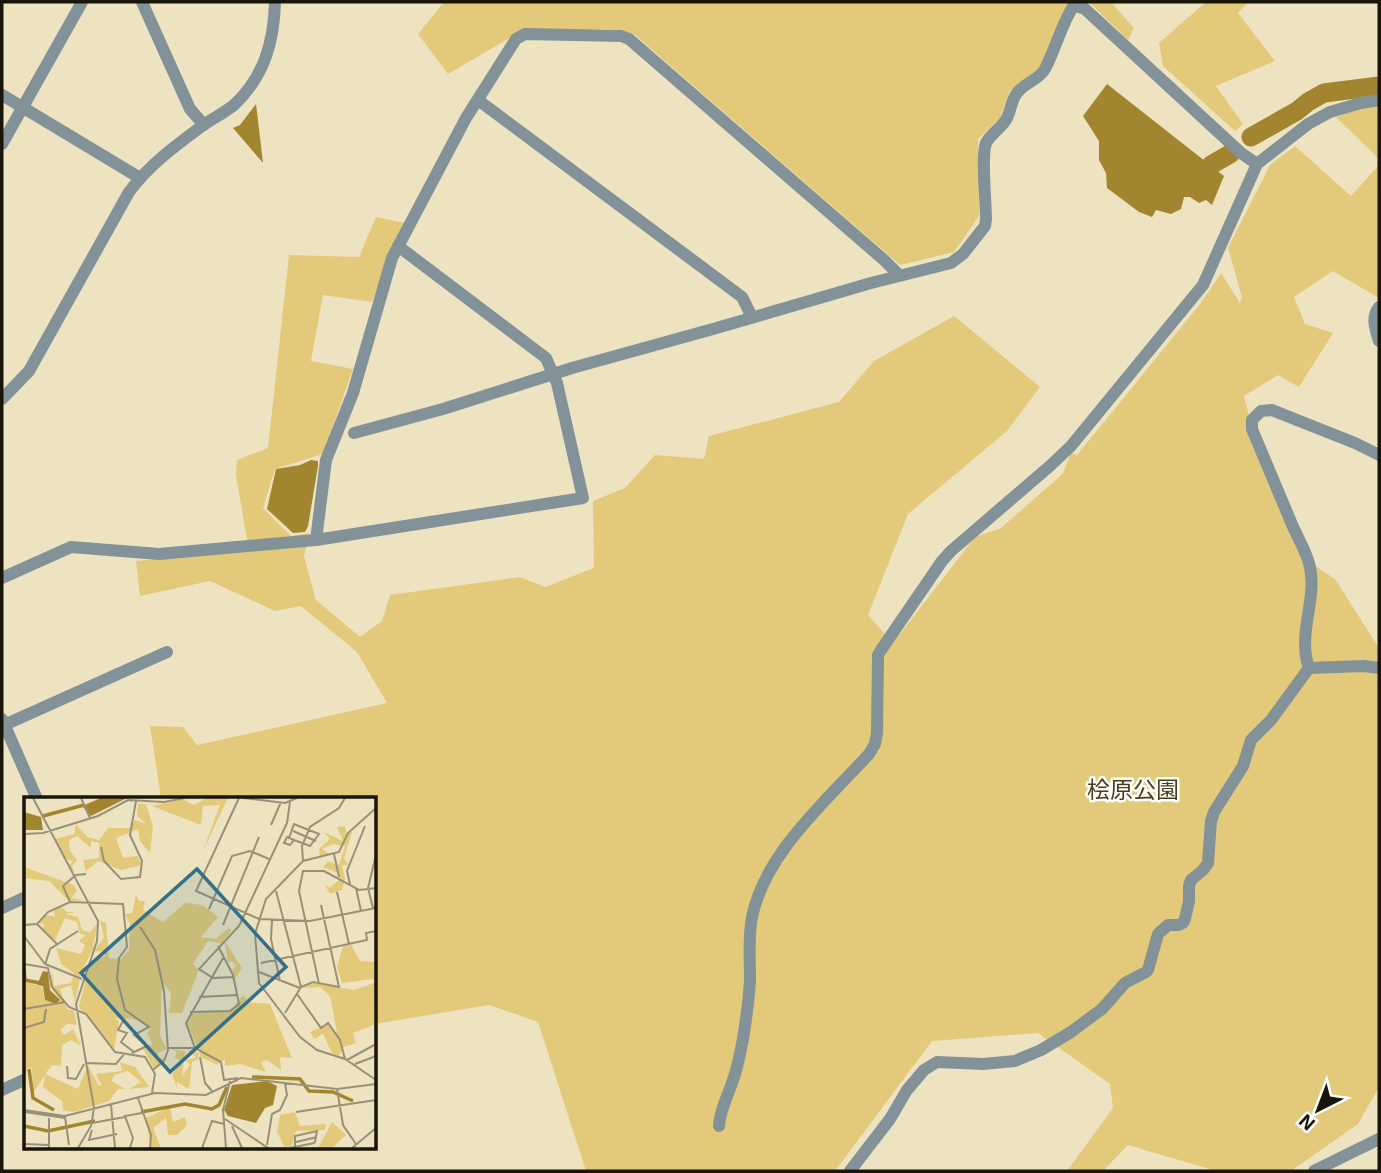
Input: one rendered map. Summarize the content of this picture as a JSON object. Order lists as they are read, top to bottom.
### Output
{
  "parks": ["桧原公園"],
  "north": "bottom left"
}
